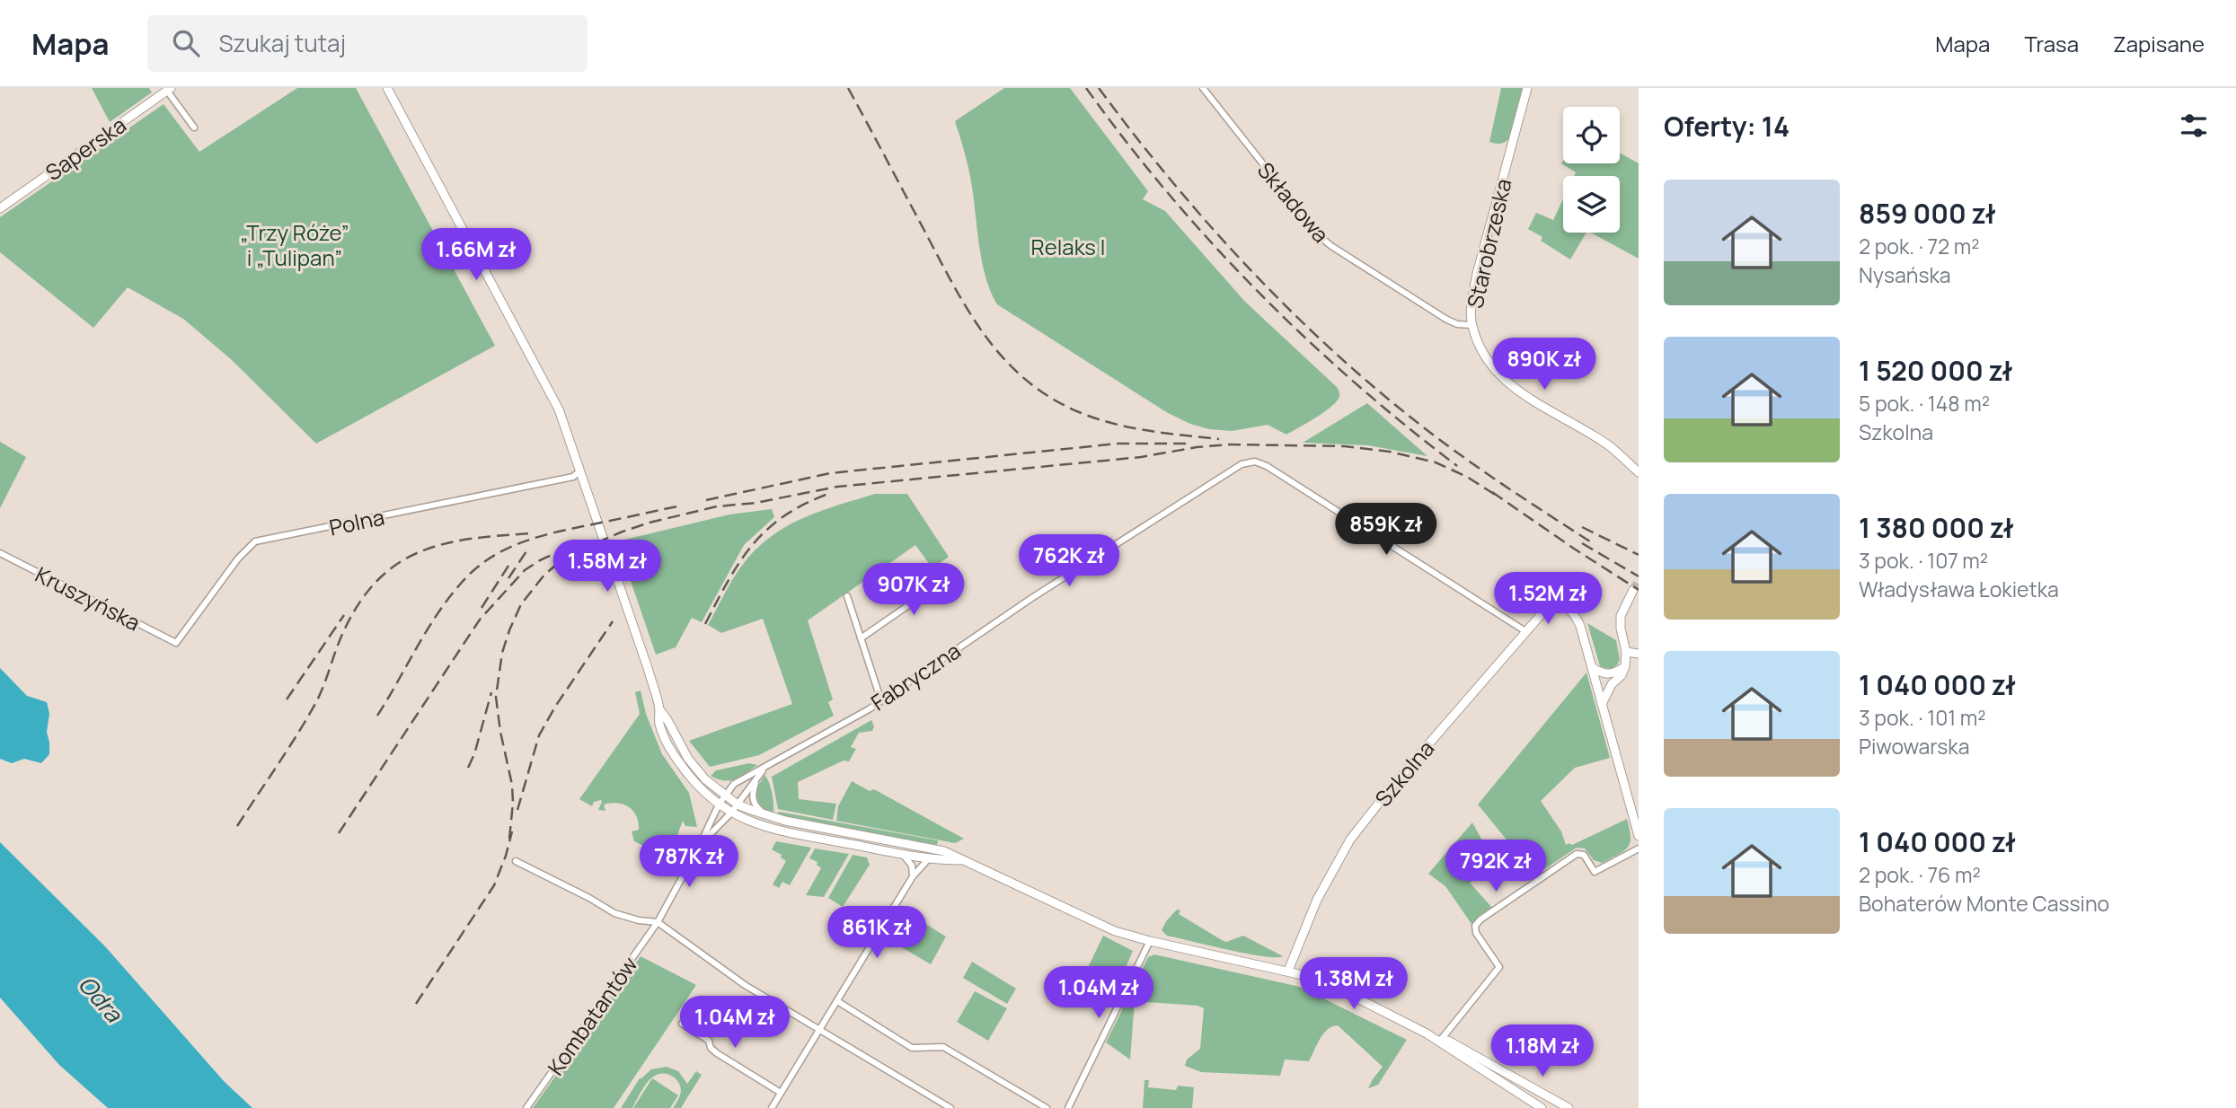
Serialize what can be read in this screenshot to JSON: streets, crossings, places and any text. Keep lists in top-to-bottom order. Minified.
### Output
{"streets":{"main road":["Saperska","Starobrzeska","Szkolna"],"street":["Składowa","Polna","Kruszyńska","Fabryczna","Kombatantów"]},"crossings":[["Składowa","Starobrzeska"],["Polna","Kruszyńska"],["Fabryczna","Szkolna"],["Fabryczna","Kombatantów"]],"water":["Odra"],"parks":["„Trzy Róże” i „Tulipan”","Relaks I"],"page":{"header":"Mapa","search":"Szukaj tutaj","nav":["Mapa","Trasa","Zapisane"],"heading":"Oferty: 14","list":[{"name":"859 000 zł","note":"2 pok. · 72 m² · Nysańska"},{"name":"1 520 000 zł","note":"5 pok. · 148 m² · Szkolna"},{"name":"1 380 000 zł","note":"3 pok. · 107 m² · Władysława Łokietka"},{"name":"1 040 000 zł","note":"3 pok. · 101 m² · Piwowarska"},{"name":"1 040 000 zł","note":"2 pok. · 76 m² · Bohaterów Monte Cassino"}],"price":["1.66M zł","890K zł","859K zł","762K zł","1.58M zł","907K zł","1.52M zł","787K zł","792K zł","861K zł","1.38M zł","1.04M zł","1.04M zł","1.18M zł"]}}
